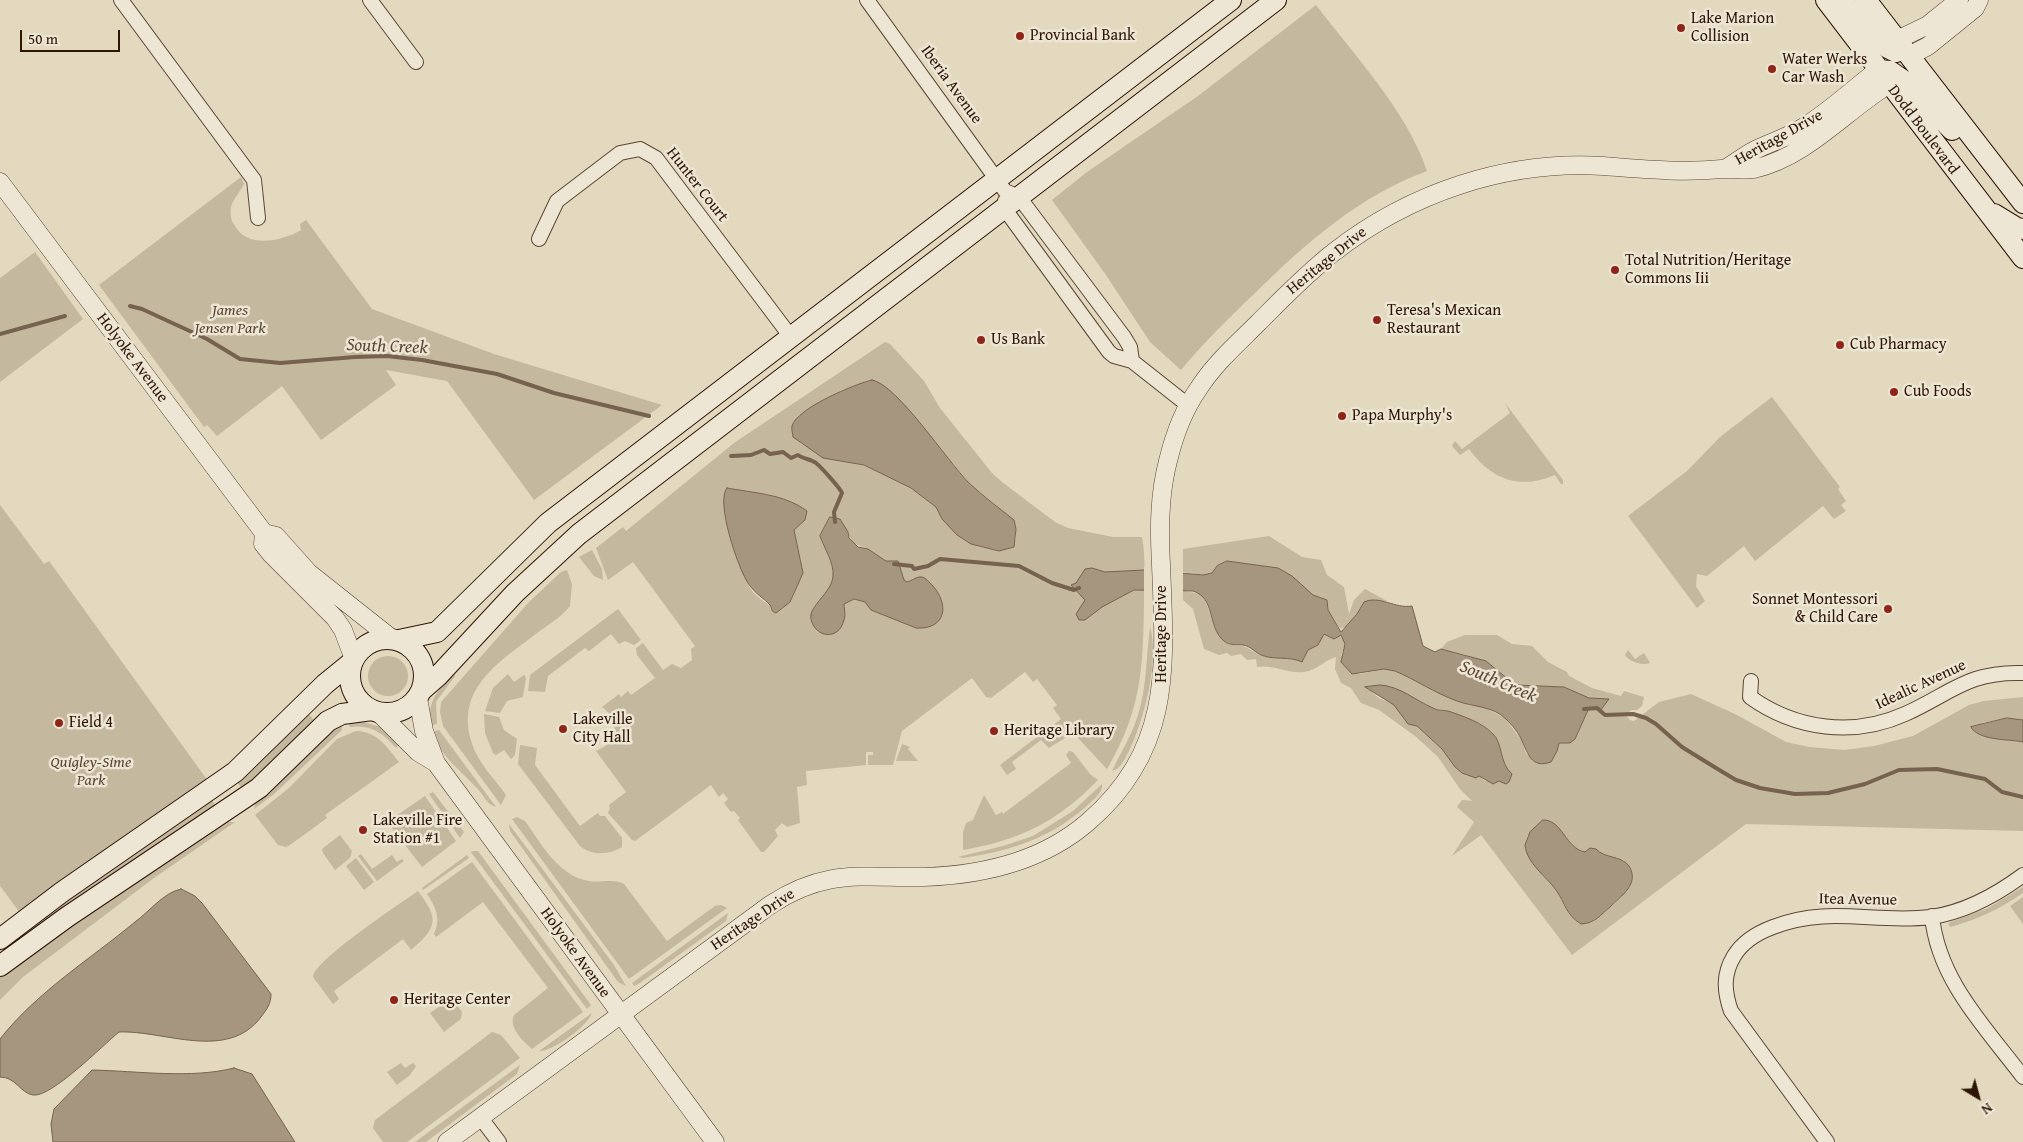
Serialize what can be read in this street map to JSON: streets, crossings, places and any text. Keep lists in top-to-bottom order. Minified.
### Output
{"streets":{"main road":["Dodd Boulevard"],"street":["Iberia Avenue","Heritage Drive","Hunter Court","Holyoke Avenue","Idealic Avenue","Itea Avenue"]},"crossings":[["Iberia Avenue","Heritage Drive"],["Dodd Boulevard","Heritage Drive"],["Heritage Drive","Holyoke Avenue"]],"water":["South Creek"],"parks":["James Jensen Park","Quigley-Sime Park"],"places":["Lake Marion Collision","Provincial Bank","Water Werks Car Wash","Total Nutrition/Heritage Commons Iii","Teresa's Mexican Restaurant","Us Bank","Cub Pharmacy","Cub Foods","Papa Murphy's","Sonnet Montessori & Child Care","Field 4","Lakeville City Hall","Heritage Library","Lakeville Fire Station #1","Heritage Center"],"scale_bar":"50 m","north":"bottom right"}
